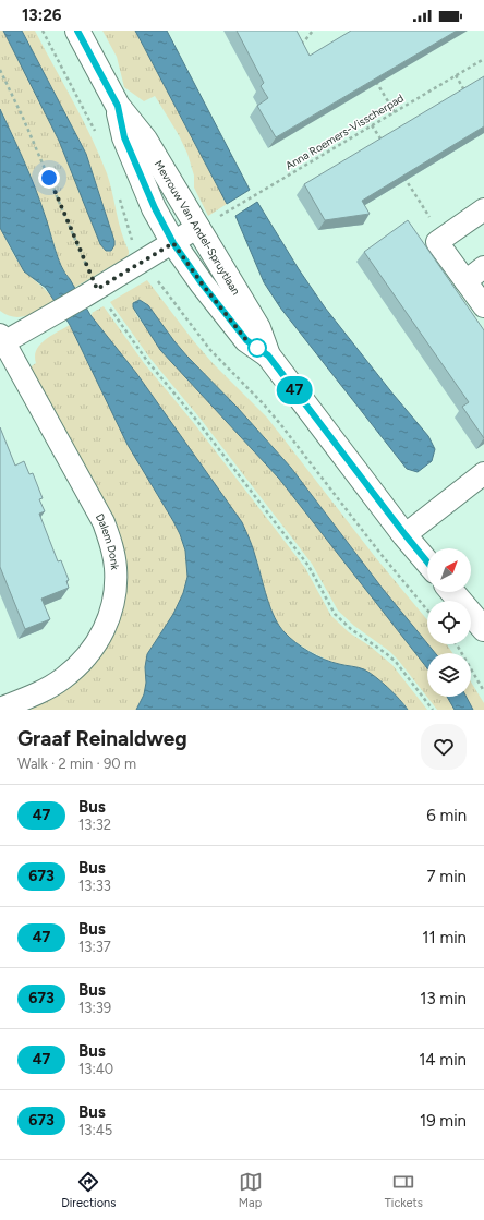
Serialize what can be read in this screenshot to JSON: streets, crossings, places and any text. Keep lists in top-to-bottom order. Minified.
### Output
{"streets":{"street":["Mevrouw Van Andel-Spruytlaan","Dalem Donk"],"path":["Anna Roemers-Visscherpad"]},"crossings":[["Anna Roemers-Visscherpad","Mevrouw Van Andel-Spruytlaan"],["Anna Roemers-Visscherpad","Dalem Donk"],["Mevrouw Van Andel-Spruytlaan","Dalem Donk"]],"lines":["bus line 47"],"north":"top right","page":{"status":"13:26","on_map":"47","heading":["Graaf Reinaldweg","Walk · 2 min · 90 m"],"list":[{"mark":"47","name":"Bus","note":"13:32","value":"6 min"},{"mark":"673","name":"Bus","note":"13:33","value":"7 min"},{"mark":"47","name":"Bus","note":"13:37","value":"11 min"},{"mark":"673","name":"Bus","note":"13:39","value":"13 min"},{"mark":"47","name":"Bus","note":"13:40","value":"14 min"},{"mark":"673","name":"Bus","note":"13:45","value":"19 min"}],"tabs":["Directions","Map","Tickets"]}}
